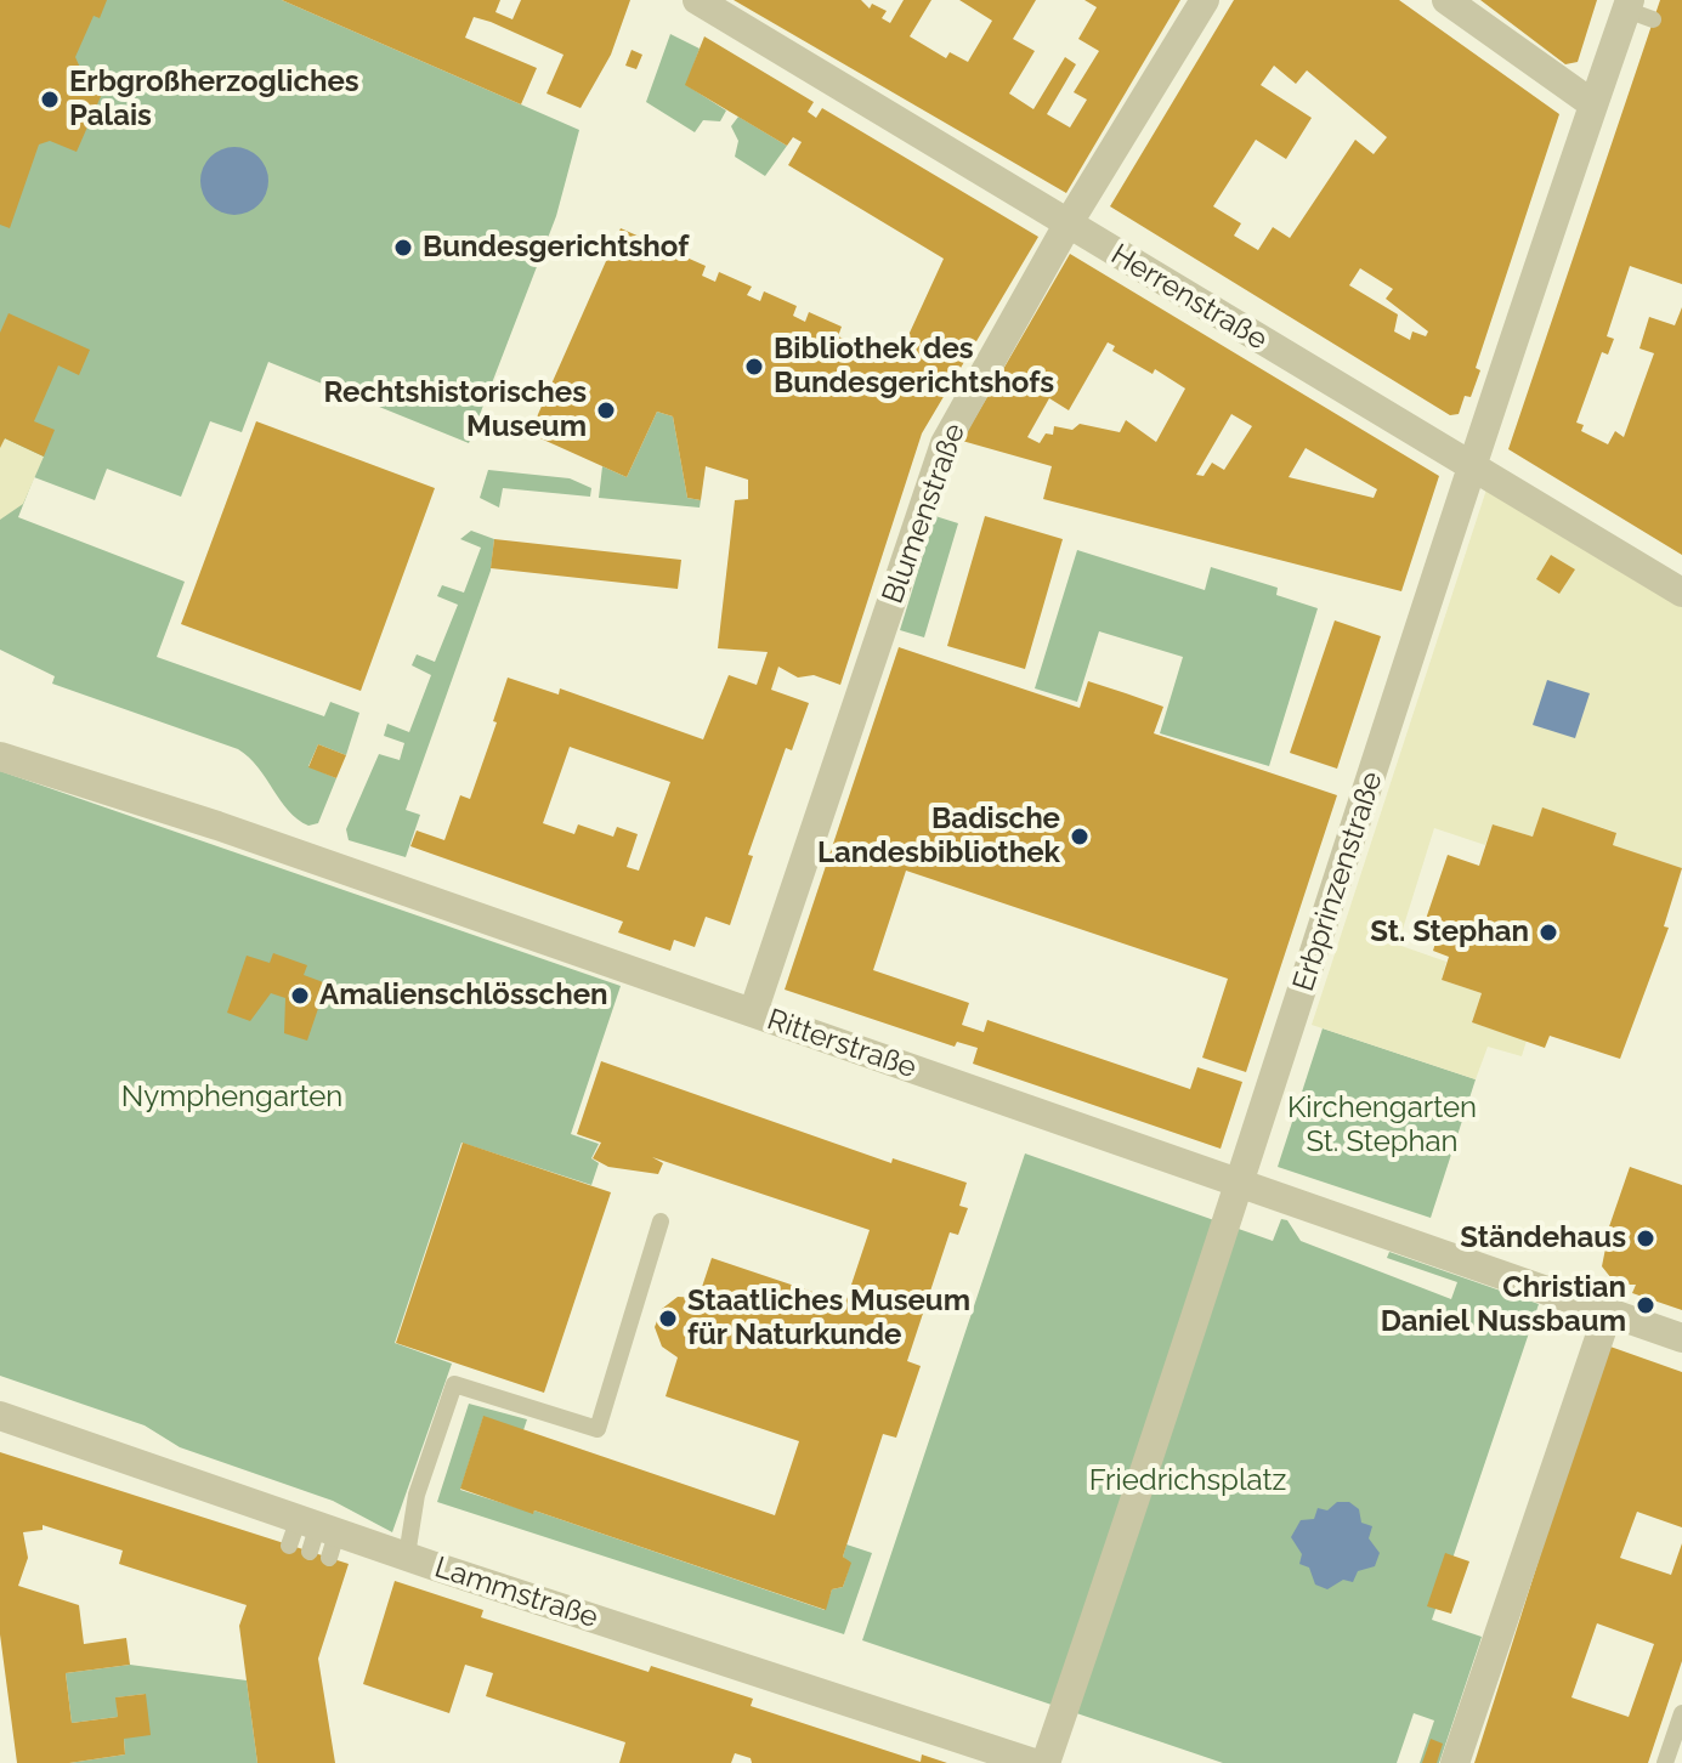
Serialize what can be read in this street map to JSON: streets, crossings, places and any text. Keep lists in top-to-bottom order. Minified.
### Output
{"streets":{"street":["Herrenstraße","Blumenstraße","Erbprinzenstraße","Ritterstraße","Lammstraße"]},"crossings":[["Herrenstraße","Blumenstraße"],["Herrenstraße","Erbprinzenstraße"],["Blumenstraße","Ritterstraße"],["Erbprinzenstraße","Ritterstraße"]],"parks":["Nymphengarten","Kirchengarten St. Stephan","Friedrichsplatz"],"places":["Erbgroßherzogliches Palais","Bundesgerichtshof","Bibliothek des Bundesgerichtshofs","Rechtshistorisches Museum","Badische Landesbibliothek","St. Stephan","Amalienschlösschen","Ständehaus","Christian Daniel Nussbaum","Staatliches Museum für Naturkunde"]}
